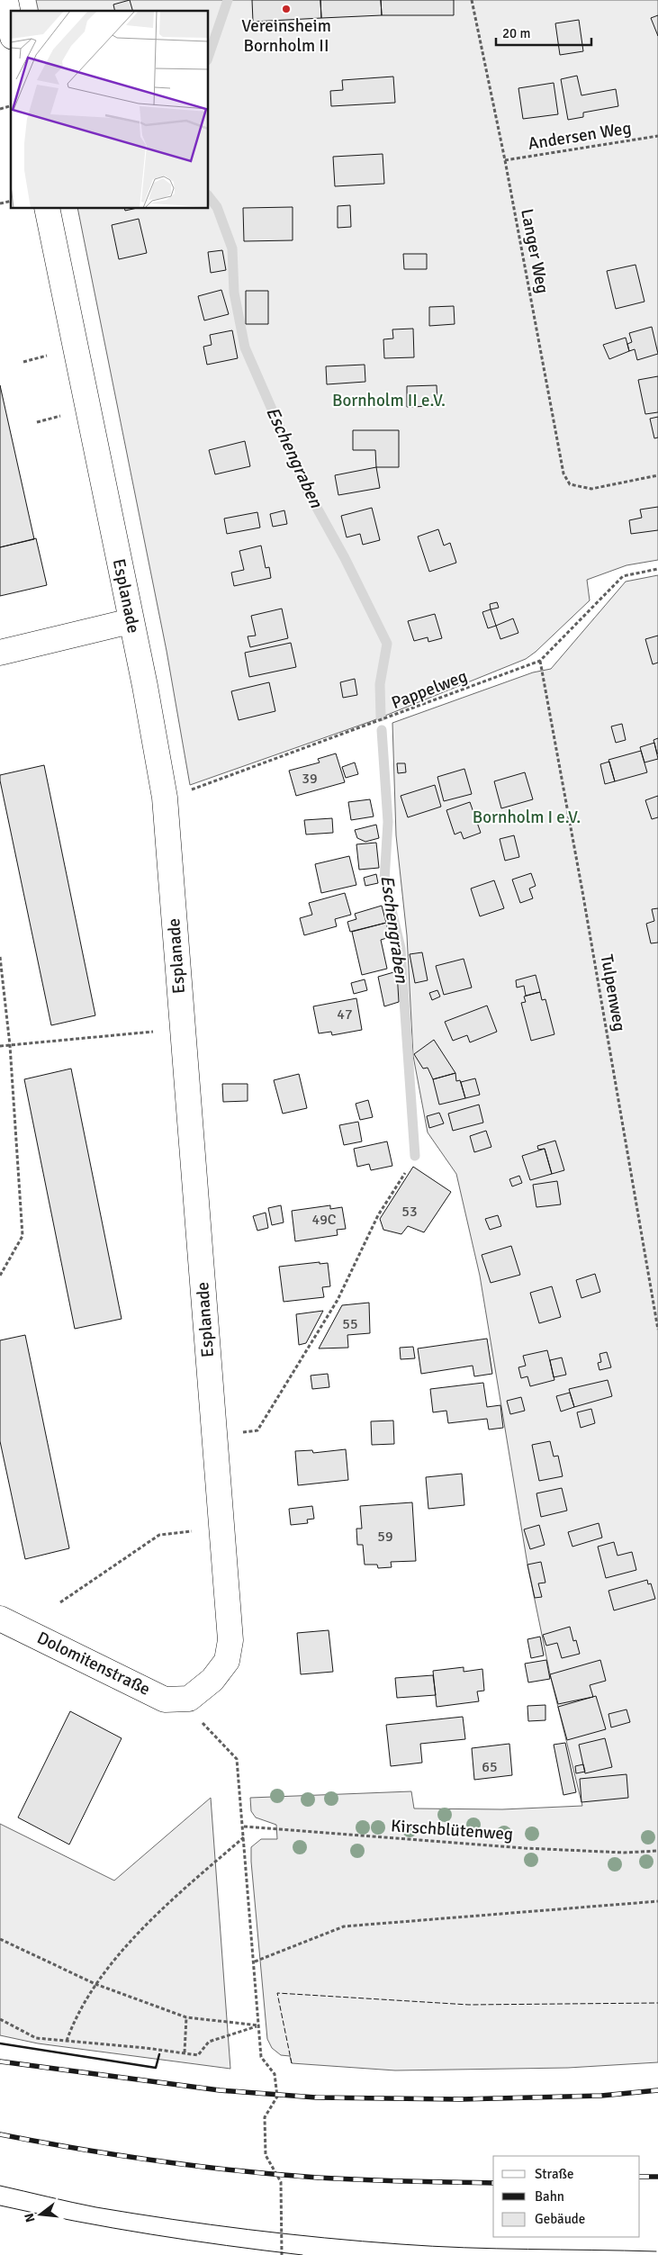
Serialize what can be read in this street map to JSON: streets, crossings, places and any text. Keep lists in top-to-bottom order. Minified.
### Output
{"streets":{"street":["Esplanade","Dolomitenstraße"],"path":["Andersen Weg","Langer Weg","Pappelweg","Tulpenweg","Kirschblütenweg"]},"crossings":[["Andersen Weg","Langer Weg"],["Esplanade","Dolomitenstraße"],["Pappelweg","Tulpenweg"]],"water":["Eschengraben"],"parks":["Bornholm II e.V.","Bornholm I e.V."],"places":["Vereinsheim Bornholm II"],"house_numbers":["39","47","53","49C","55","59","65"],"legend":["Straße","Bahn","Gebäude"],"scale_bar":"20 m","north":"left"}
